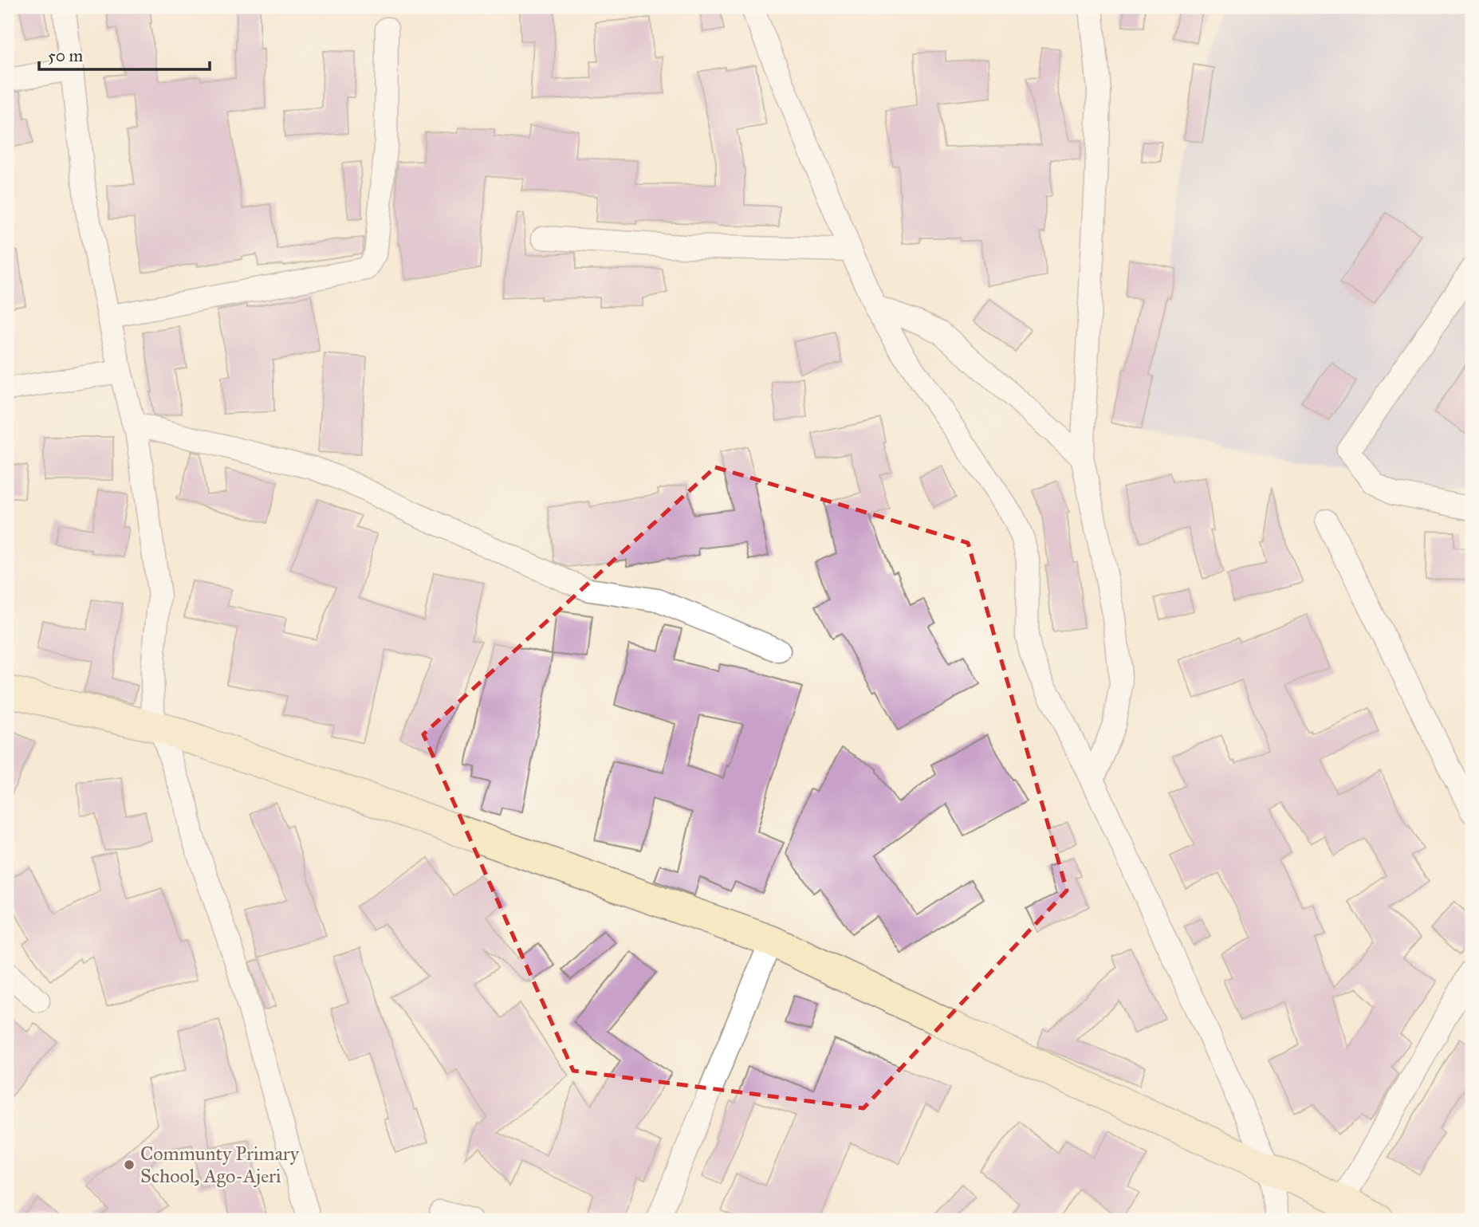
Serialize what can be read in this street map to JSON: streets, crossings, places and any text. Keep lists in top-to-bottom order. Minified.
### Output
{"places":["Communty Primary School, Ago-Ajeri"],"scale_bar":"50 m"}
